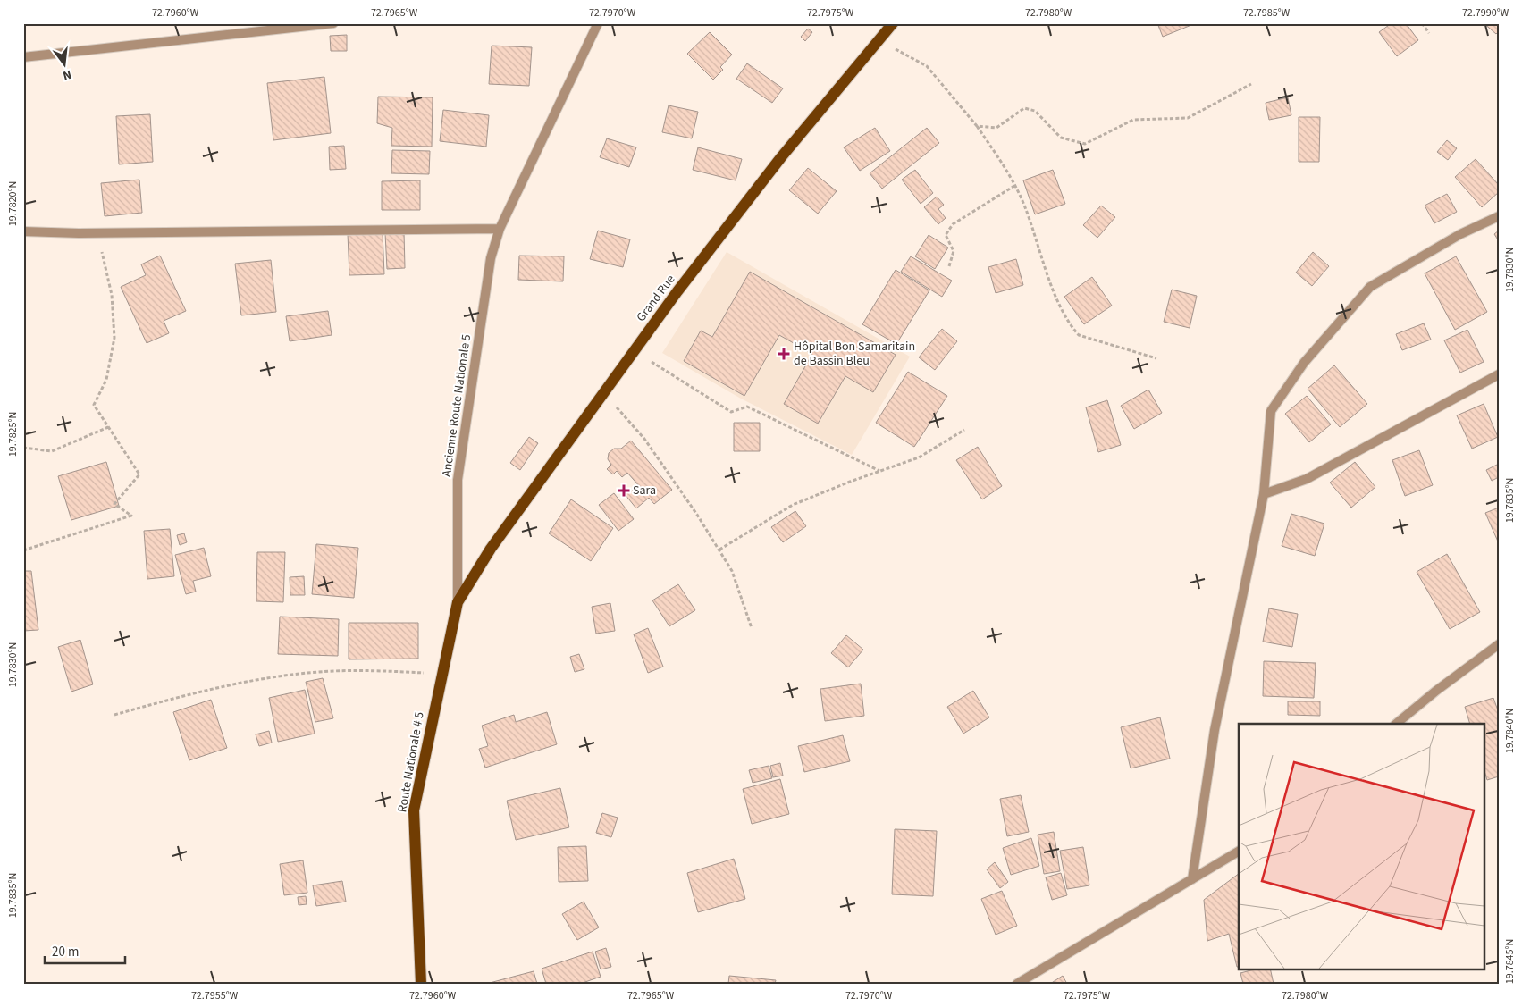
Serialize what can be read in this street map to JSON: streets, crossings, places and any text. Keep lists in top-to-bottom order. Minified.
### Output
{"streets":{"main road":["Grand Rue","Route Nationale # 5"],"street":["Ancienne Route Nationale 5"]},"crossings":[["Grand Rue","Ancienne Route Nationale 5"],["Grand Rue","Route Nationale # 5"],["Ancienne Route Nationale 5","Route Nationale # 5"]],"places":{"health":["Hôpital Bon Samaritain de Bassin Bleu","Sara"]},"scale_bar":"20 m","north":"bottom","coordinates":["72.7960°W","72.7965°W","72.7970°W","72.7975°W","72.7980°W","72.7985°W","72.7990°W","19.7820°N","19.7830°N","19.7825°N","19.7835°N","19.7840°N","19.7845°N","72.7955°W"]}
